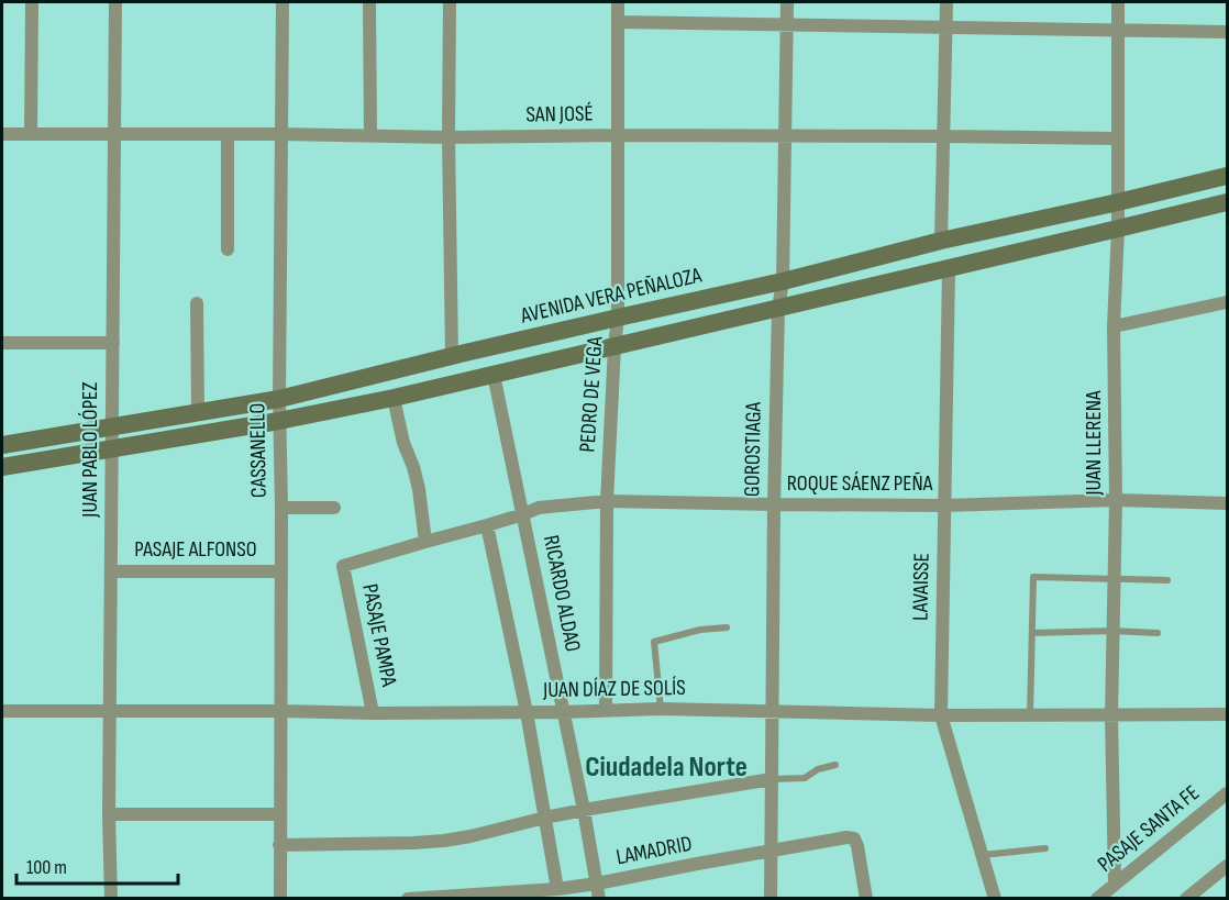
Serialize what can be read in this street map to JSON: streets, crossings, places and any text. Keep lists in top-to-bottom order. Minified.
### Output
{"streets":{"main road":["AVENIDA VERA PEÑALOZA"],"street":["SAN JOSÉ","PEDRO DE VEGA","JUAN LLERENA","JUAN PABLO LÓPEZ","GOROSTIAGA","CASSANELLO","ROQUE SÁENZ PEÑA","PASAJE ALFONSO","LAVAISSE","RICARDO ALDAO","PASAJE PAMPA","JUAN DÍAZ DE SOLÍS","PASAJE SANTA FE","LAMADRID"]},"crossings":[["SAN JOSÉ","PEDRO DE VEGA"],["SAN JOSÉ","JUAN LLERENA"],["SAN JOSÉ","JUAN PABLO LÓPEZ"],["SAN JOSÉ","GOROSTIAGA"],["SAN JOSÉ","CASSANELLO"],["AVENIDA VERA PEÑALOZA","PEDRO DE VEGA"],["AVENIDA VERA PEÑALOZA","JUAN LLERENA"],["AVENIDA VERA PEÑALOZA","JUAN PABLO LÓPEZ"],["AVENIDA VERA PEÑALOZA","GOROSTIAGA"],["AVENIDA VERA PEÑALOZA","CASSANELLO"],["PEDRO DE VEGA","ROQUE SÁENZ PEÑA"],["PEDRO DE VEGA","JUAN DÍAZ DE SOLÍS"],["JUAN LLERENA","ROQUE SÁENZ PEÑA"],["JUAN LLERENA","JUAN DÍAZ DE SOLÍS"],["JUAN LLERENA","PASAJE SANTA FE"],["JUAN PABLO LÓPEZ","PASAJE ALFONSO"],["JUAN PABLO LÓPEZ","JUAN DÍAZ DE SOLÍS"],["GOROSTIAGA","ROQUE SÁENZ PEÑA"],["GOROSTIAGA","JUAN DÍAZ DE SOLÍS"],["GOROSTIAGA","LAMADRID"],["CASSANELLO","PASAJE ALFONSO"],["CASSANELLO","JUAN DÍAZ DE SOLÍS"],["ROQUE SÁENZ PEÑA","LAVAISSE"],["ROQUE SÁENZ PEÑA","RICARDO ALDAO"],["ROQUE SÁENZ PEÑA","PASAJE PAMPA"],["LAVAISSE","JUAN DÍAZ DE SOLÍS"],["RICARDO ALDAO","JUAN DÍAZ DE SOLÍS"],["RICARDO ALDAO","LAMADRID"],["PASAJE PAMPA","JUAN DÍAZ DE SOLÍS"]],"districts":["Ciudadela Norte"],"scale_bar":"100 m"}
